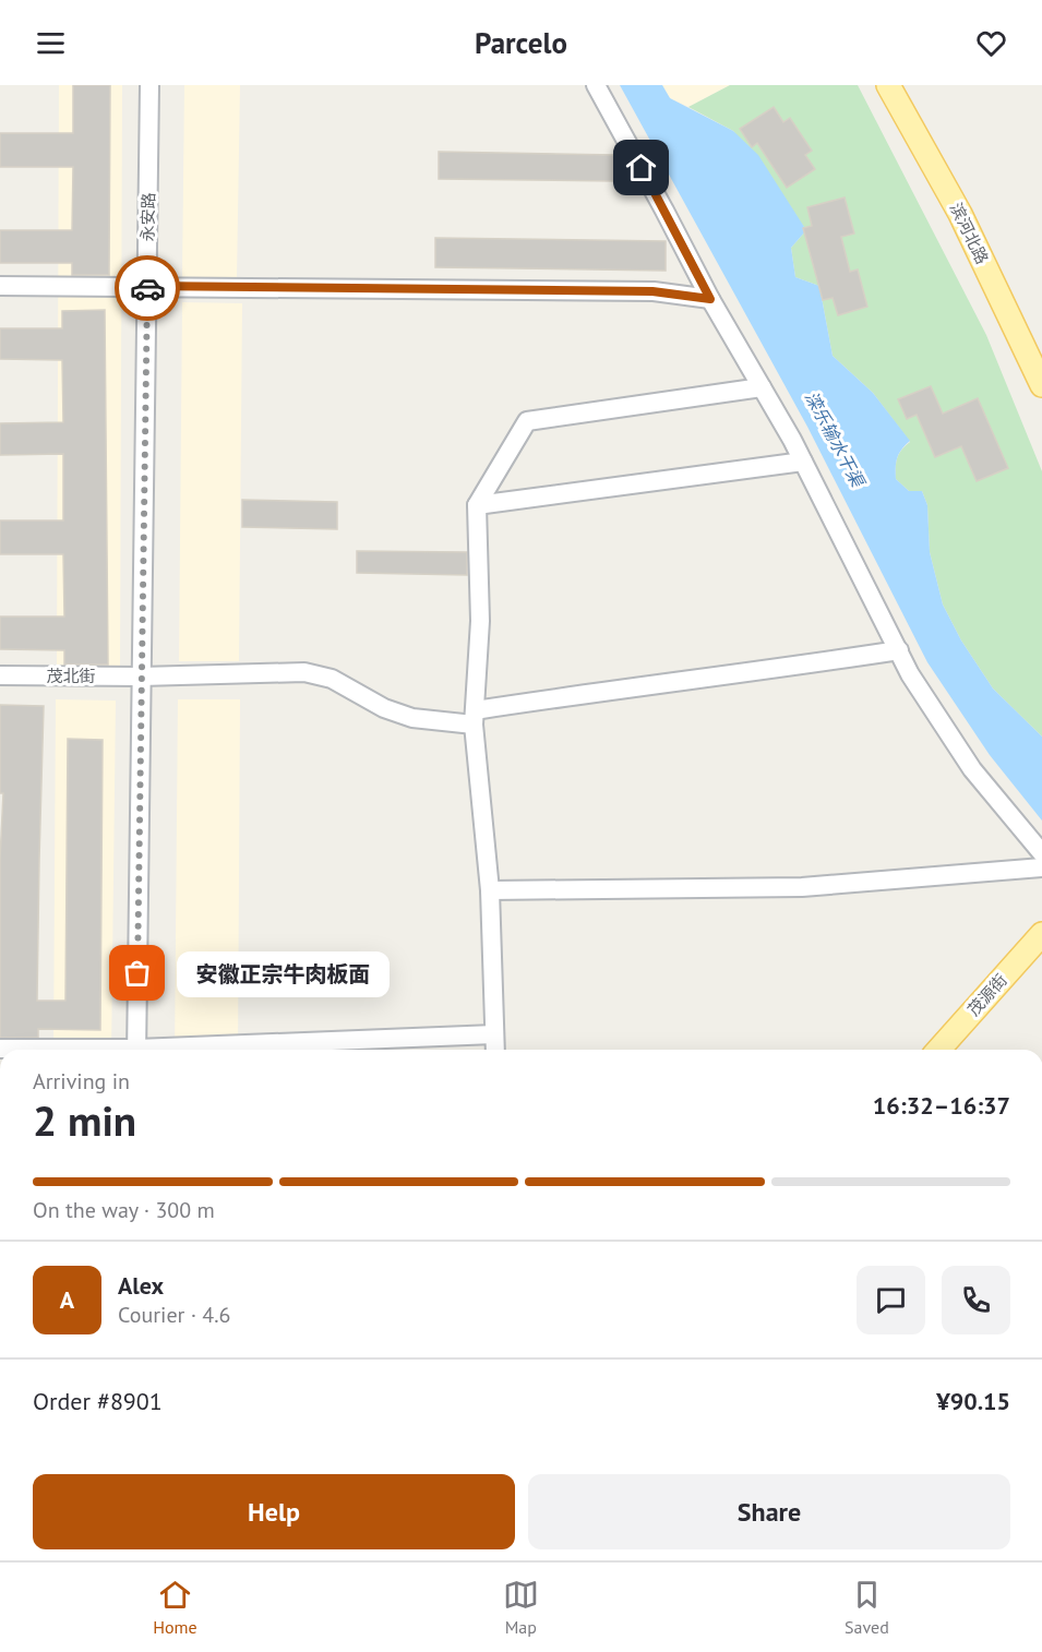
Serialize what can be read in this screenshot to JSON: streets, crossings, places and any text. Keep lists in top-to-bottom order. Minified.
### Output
{"streets":{"main road":["滨河北路","茂源街"],"street":["永安路","茂北街"]},"crossings":[["永安路","茂北街"]],"water":["滦乐输水干渠"],"places":["安徽正宗牛肉板面"],"page":{"header":"Parcelo","bubble":"安徽正宗牛肉板面","heading":["2 min","Arriving in","16:32–16:37"],"panel":["Alex","Courier · 4.6","Order #8901","¥90.15"],"bar":"On the way · 300 m","round":"A","buttons":["Help","Share"],"tabs":["Home","Map","Saved"]}}
